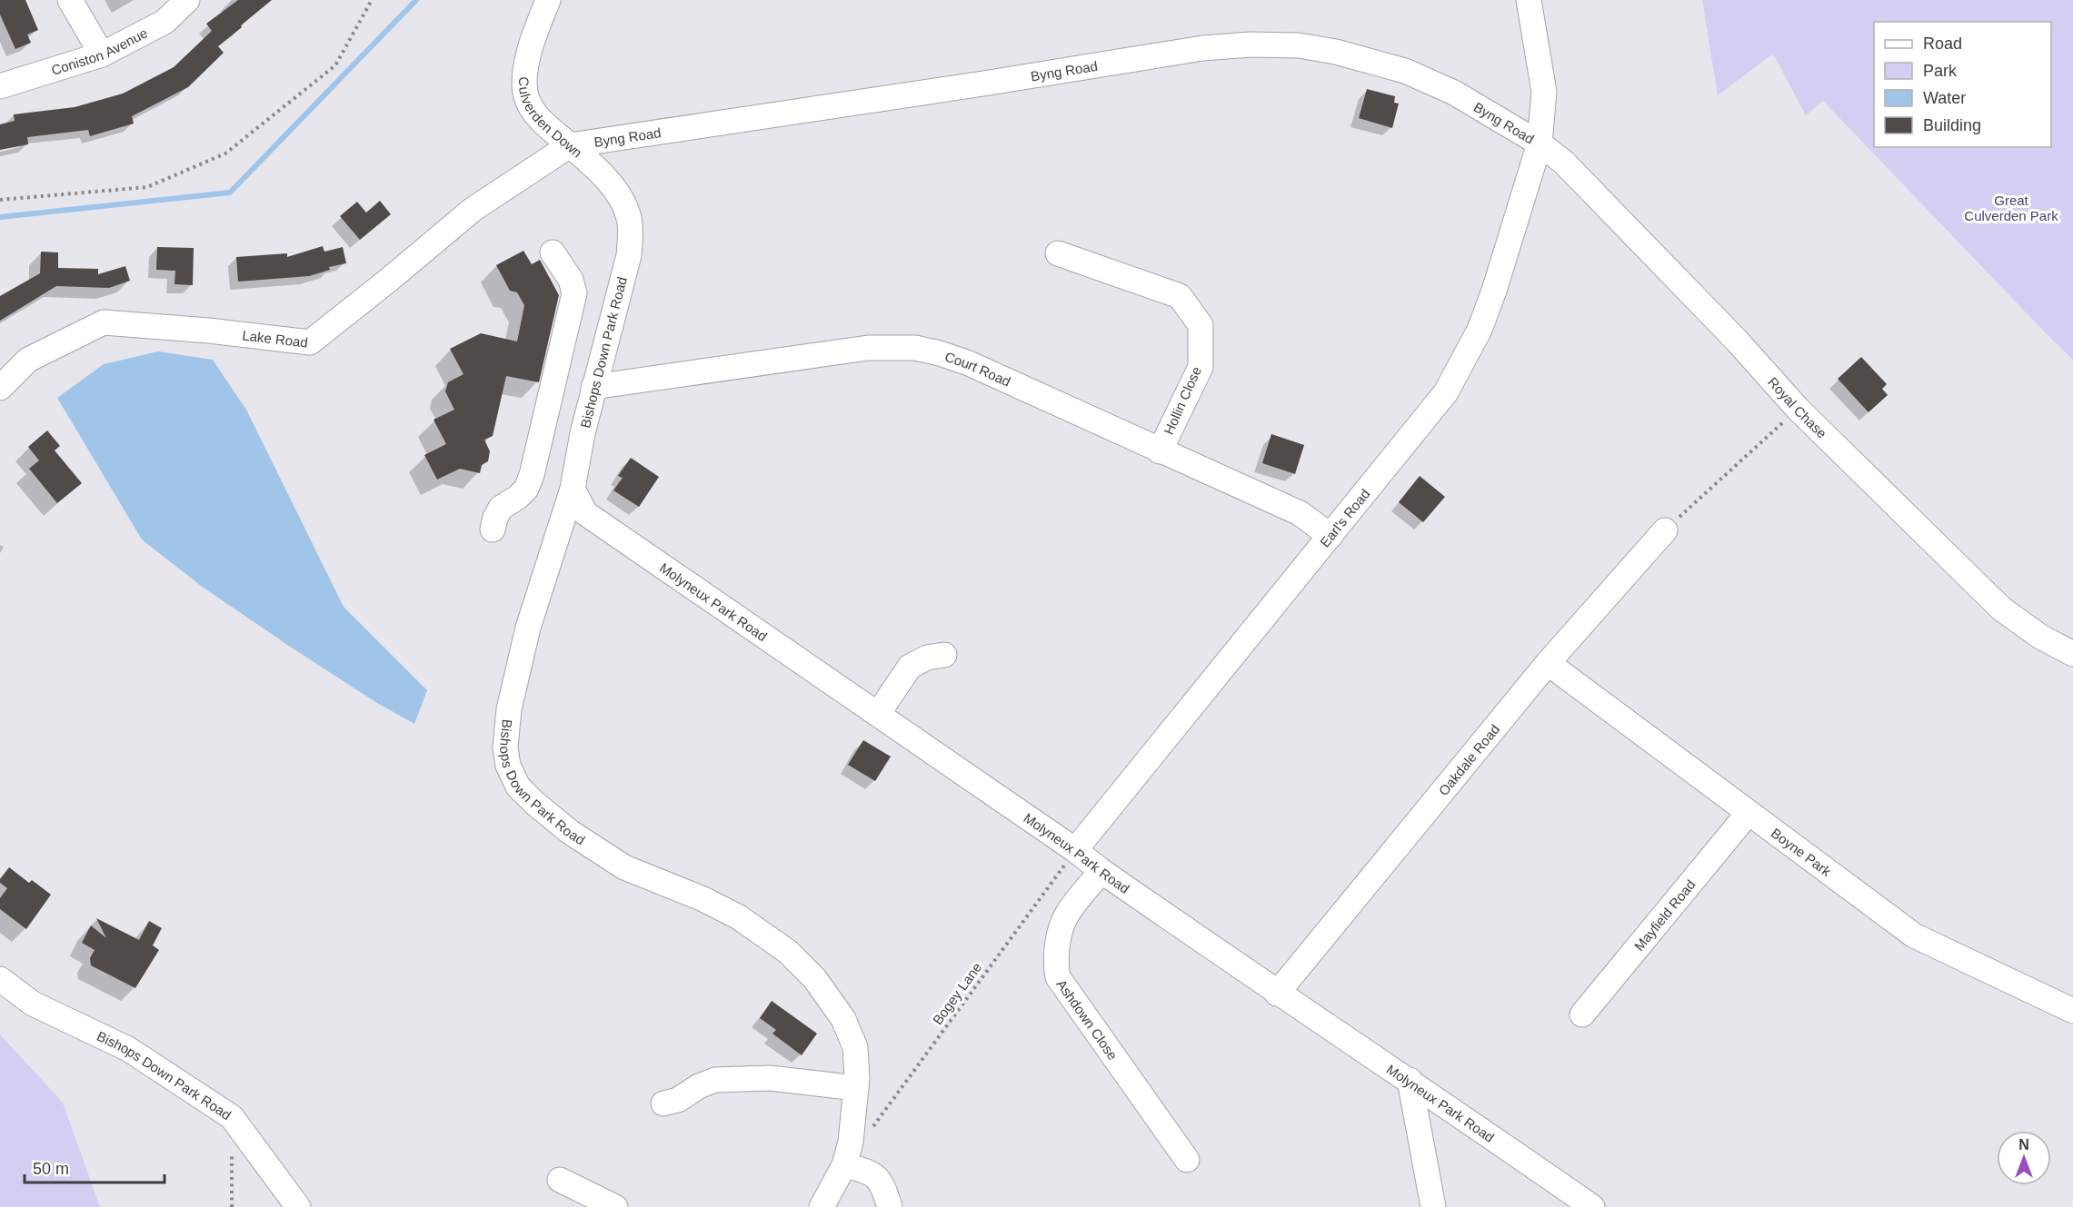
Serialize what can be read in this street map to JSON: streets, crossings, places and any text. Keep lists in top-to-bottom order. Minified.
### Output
{"streets":{"street":["Coniston Avenue","Byng Road","Culverden Down","Lake Road","Bishops Down Park Road","Court Road","Hollin Close","Royal Chase","Earl's Road","Molyneux Park Road","Oakdale Road","Boyne Park","Mayfield Road","Ashdown Close"],"path":["Bogey Lane"]},"crossings":[["Byng Road","Culverden Down"],["Byng Road","Lake Road"],["Byng Road","Royal Chase"],["Byng Road","Earl's Road"],["Culverden Down","Lake Road"],["Culverden Down","Bishops Down Park Road"],["Bishops Down Park Road","Court Road"],["Bishops Down Park Road","Molyneux Park Road"],["Bishops Down Park Road","Bogey Lane"],["Court Road","Hollin Close"],["Court Road","Earl's Road"],["Royal Chase","Earl's Road"],["Earl's Road","Molyneux Park Road"],["Earl's Road","Bogey Lane"],["Molyneux Park Road","Oakdale Road"],["Molyneux Park Road","Bogey Lane"],["Molyneux Park Road","Ashdown Close"],["Oakdale Road","Boyne Park"],["Boyne Park","Mayfield Road"]],"parks":["Great Culverden Park"],"legend":["Road","Park","Water","Building"],"scale_bar":"50 m","north":"top"}
